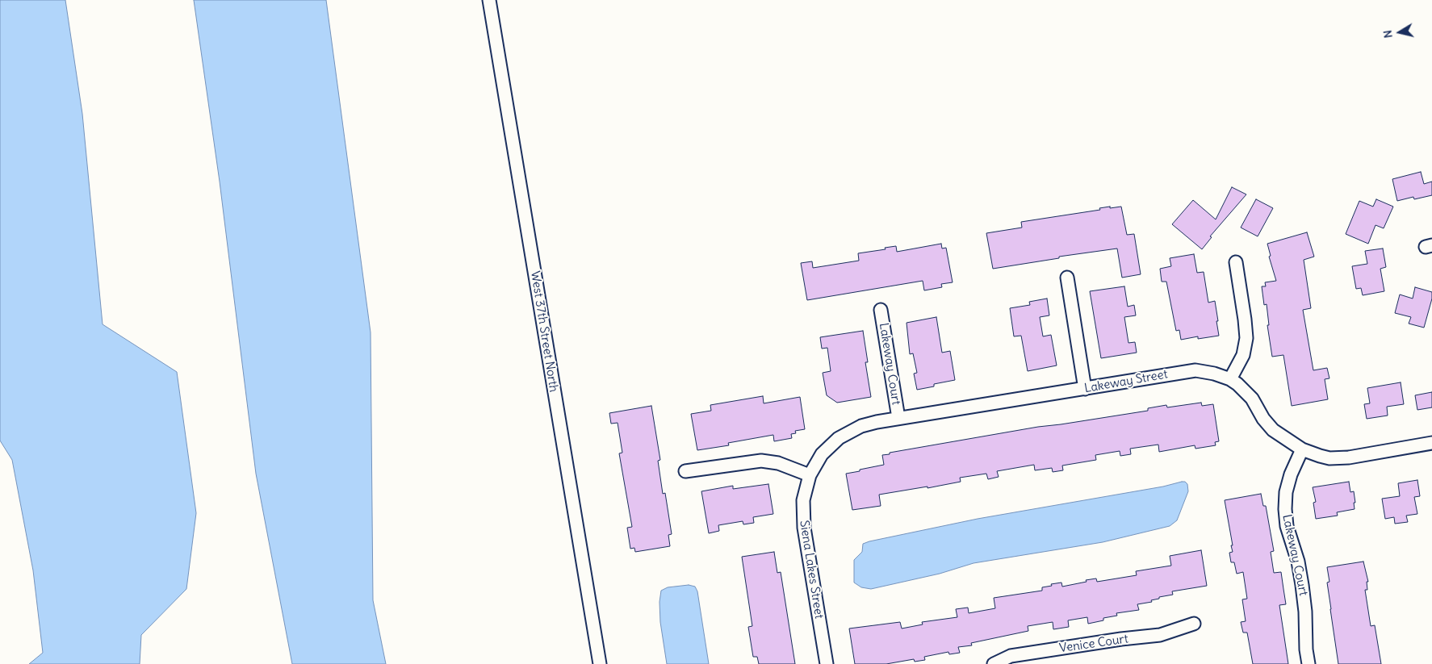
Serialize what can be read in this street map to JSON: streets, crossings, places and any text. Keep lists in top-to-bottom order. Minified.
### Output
{"streets":{"street":["West 37th Street North","Lakeway Court","Lakeway Street","Siena Lakes Street","Venice Court"]},"crossings":[["Lakeway Court","Lakeway Street"],["Lakeway Street","Siena Lakes Street"]],"north":"left"}
